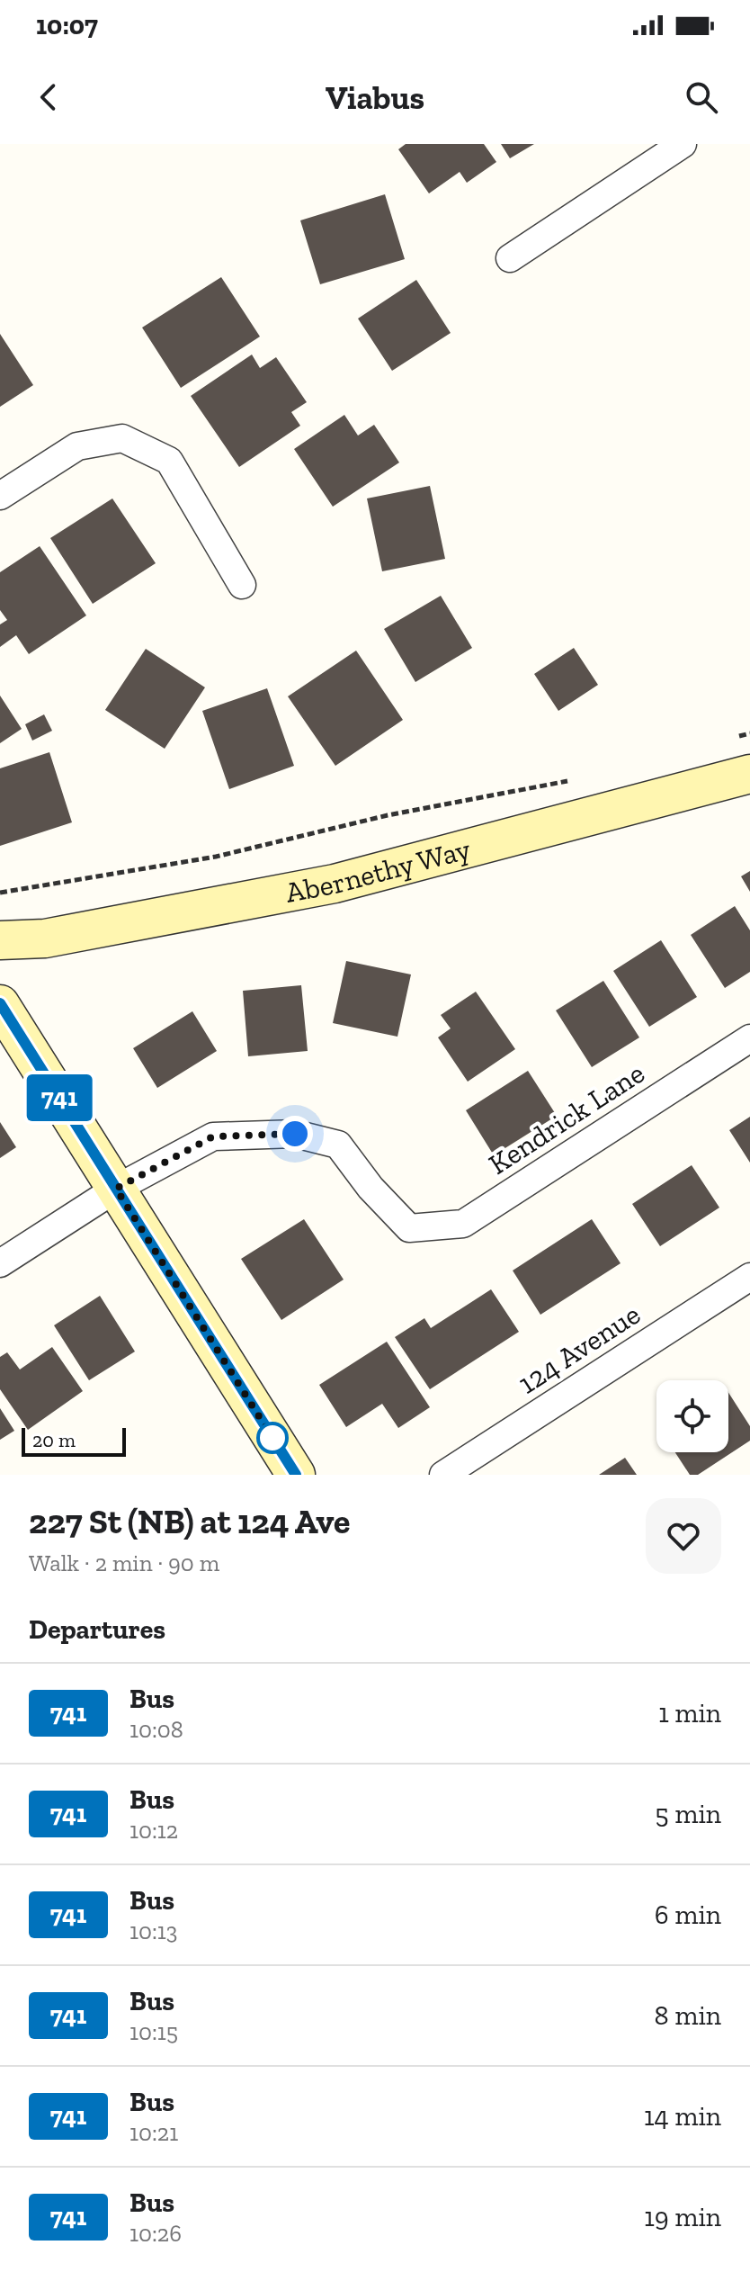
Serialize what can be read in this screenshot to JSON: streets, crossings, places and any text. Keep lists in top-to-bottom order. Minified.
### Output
{"streets":{"main road":["Abernethy Way"],"street":["Kendrick Lane","124 Avenue"]},"lines":["bus line 741"],"scale_bar":"20 m","page":{"status":"10:07","header":"Viabus","on_map":"741","scale":"20 m","heading":[["227 St (NB) at 124 Ave","Walk · 2 min · 90 m"],"Departures"],"list":[{"mark":"741","name":"Bus","note":"10:08","value":"1 min"},{"mark":"741","name":"Bus","note":"10:12","value":"5 min"},{"mark":"741","name":"Bus","note":"10:13","value":"6 min"},{"mark":"741","name":"Bus","note":"10:15","value":"8 min"},{"mark":"741","name":"Bus","note":"10:21","value":"14 min"},{"mark":"741","name":"Bus","note":"10:26","value":"19 min"}]}}
